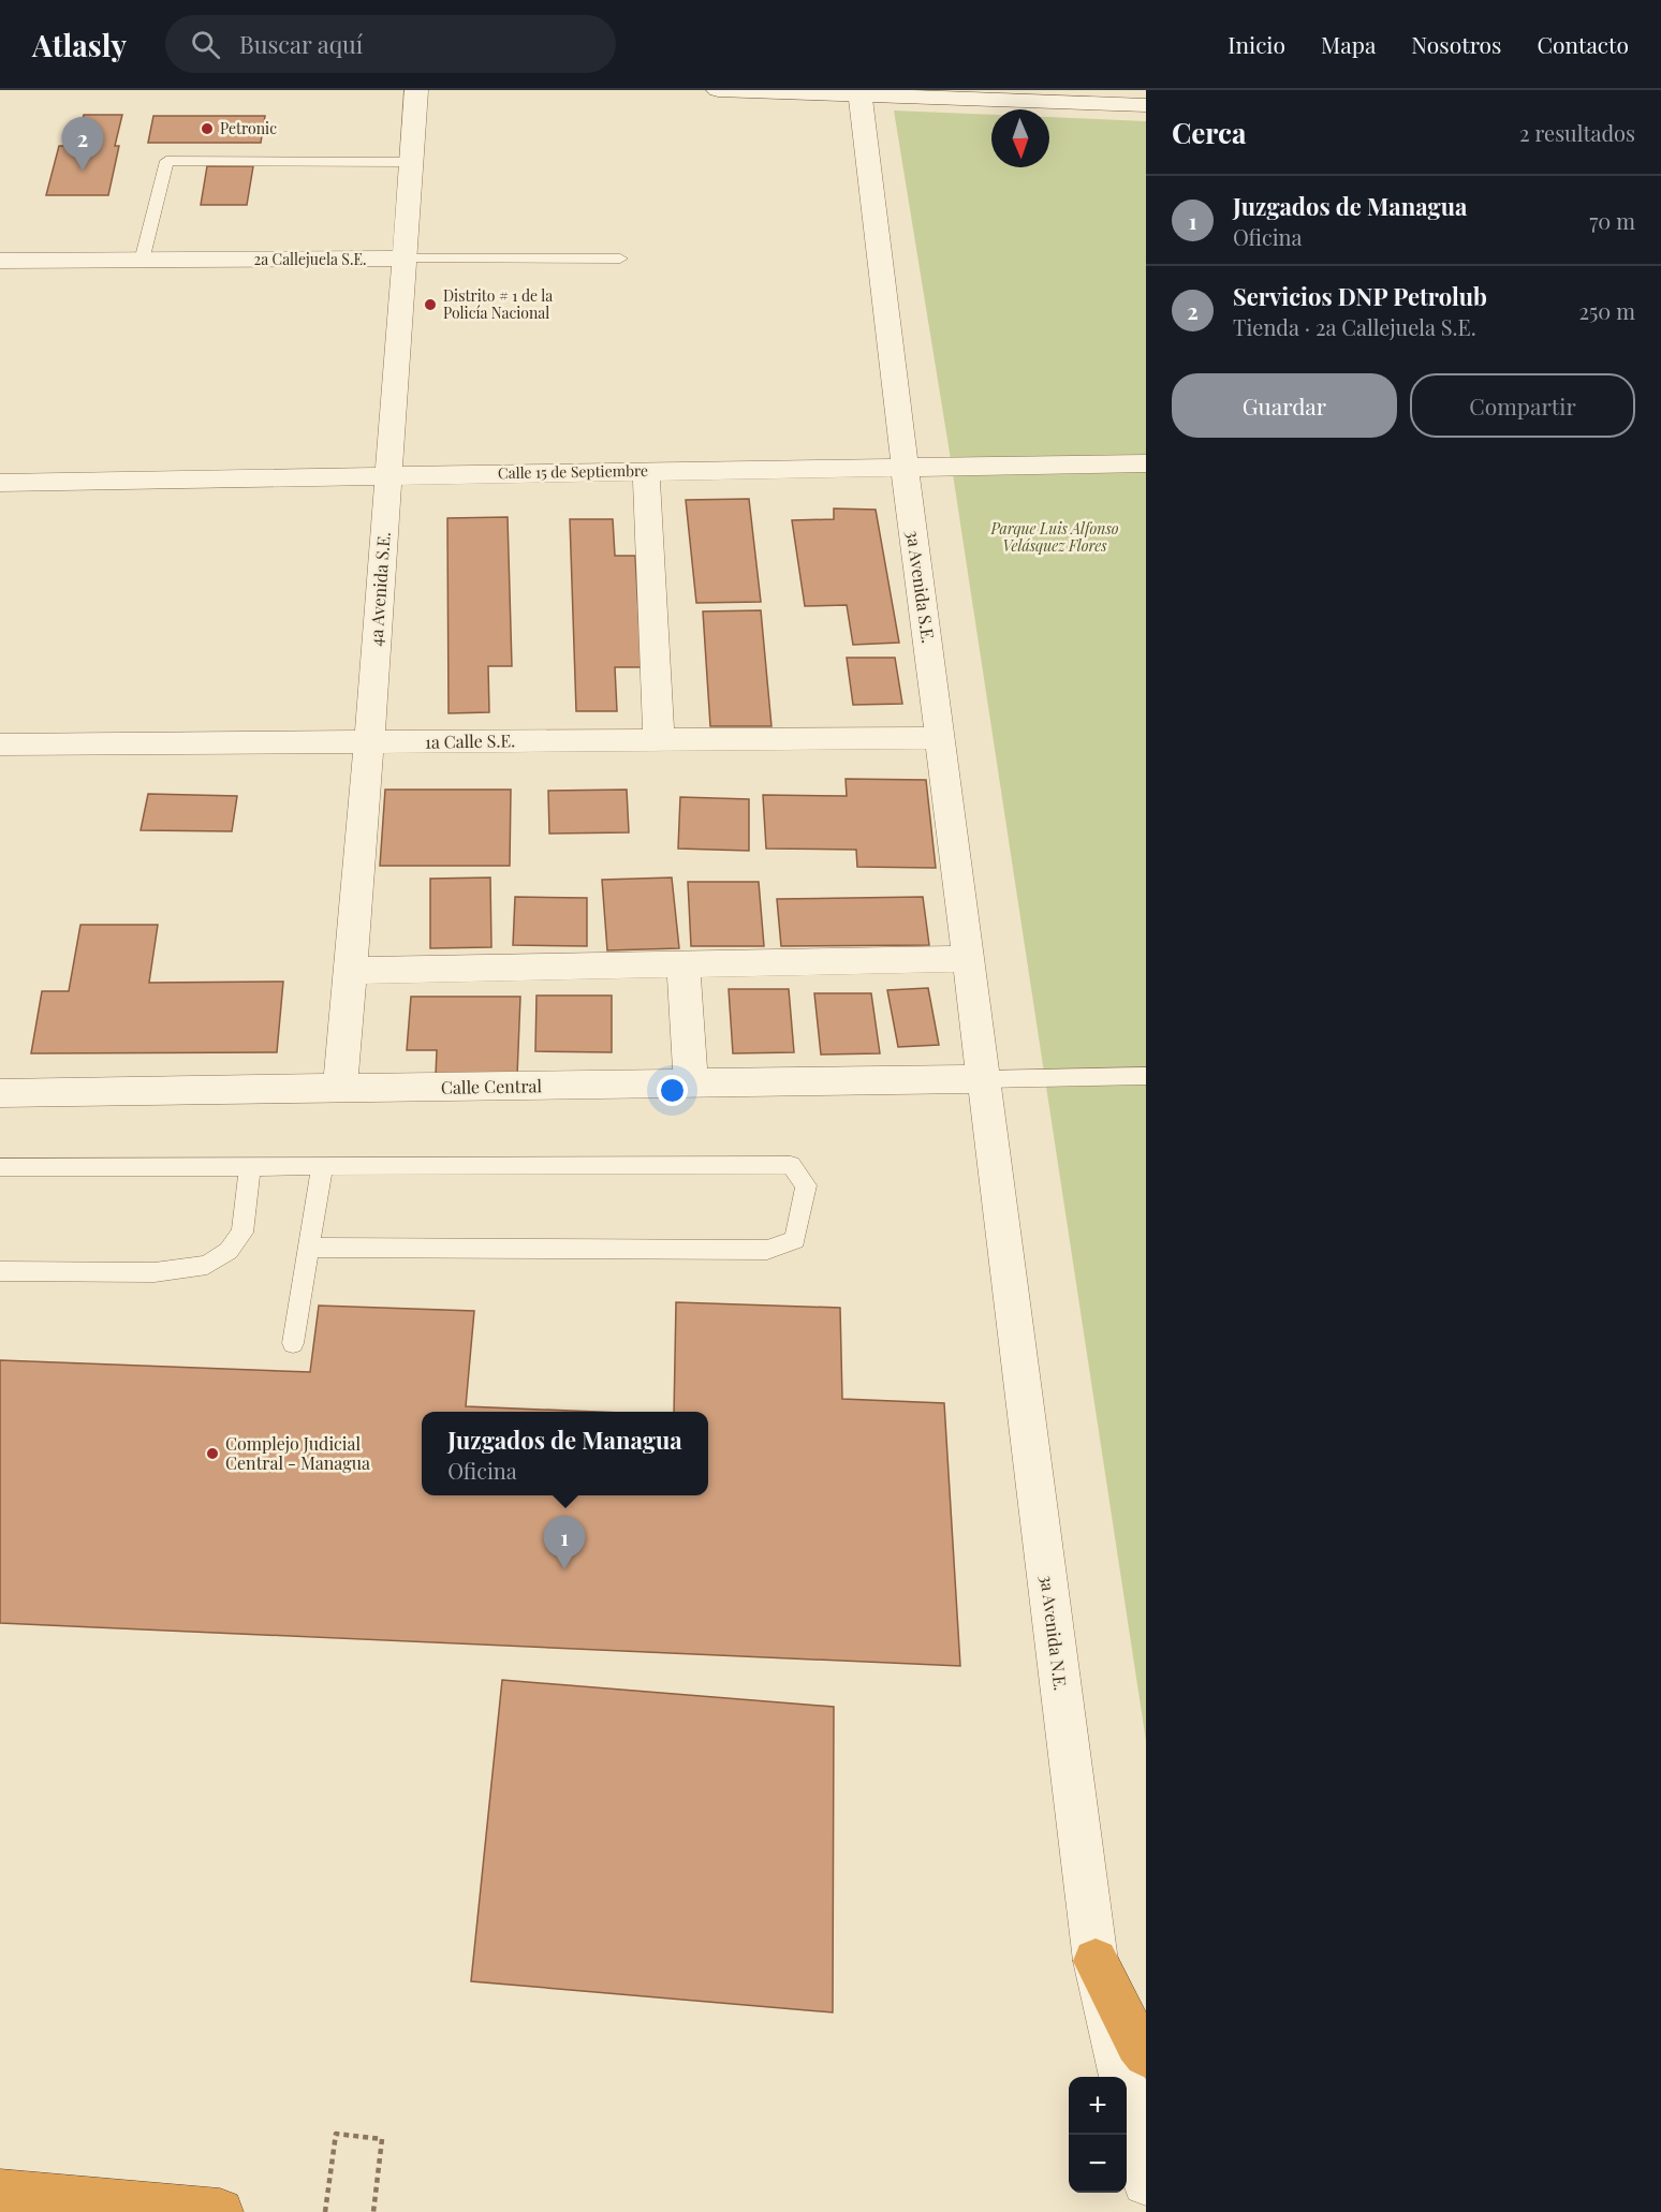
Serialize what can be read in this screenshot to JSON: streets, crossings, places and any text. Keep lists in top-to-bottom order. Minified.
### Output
{"streets":{"street":["2a Callejuela S.E.","Calle 15 de Septiembre","3a Avenida S.E.","4a Avenida S.E.","1a Calle S.E.","Calle Central","3a Avenida N.E."]},"crossings":[["2a Callejuela S.E.","4a Avenida S.E."],["Calle 15 de Septiembre","3a Avenida S.E."],["Calle 15 de Septiembre","4a Avenida S.E."],["3a Avenida S.E.","1a Calle S.E."],["3a Avenida S.E.","Calle Central"],["3a Avenida S.E.","3a Avenida N.E."],["4a Avenida S.E.","1a Calle S.E."],["4a Avenida S.E.","Calle Central"],["Calle Central","3a Avenida N.E."]],"parks":["Parque Luis Alfonso Velásquez Flores"],"places":["Petronic","Distrito # 1 de la Policía Nacional","Complejo Judicial Central - Managua"],"north":"bottom","page":{"header":"Atlasly","search":"Buscar aquí","nav":["Inicio","Mapa","Nosotros","Contacto"],"heading":["Cerca","2 resultados"],"pins":["2","1"],"list":[{"mark":"1","name":"Juzgados de Managua","note":"Oficina","value":"70 m"},{"mark":"2","name":"Servicios DNP Petrolub","note":"Tienda · 2a Callejuela S.E.","value":"250 m"}],"buttons":["Guardar","Compartir"],"popup":["Juzgados de Managua","Oficina"],"map_buttons":["+","−"]}}
